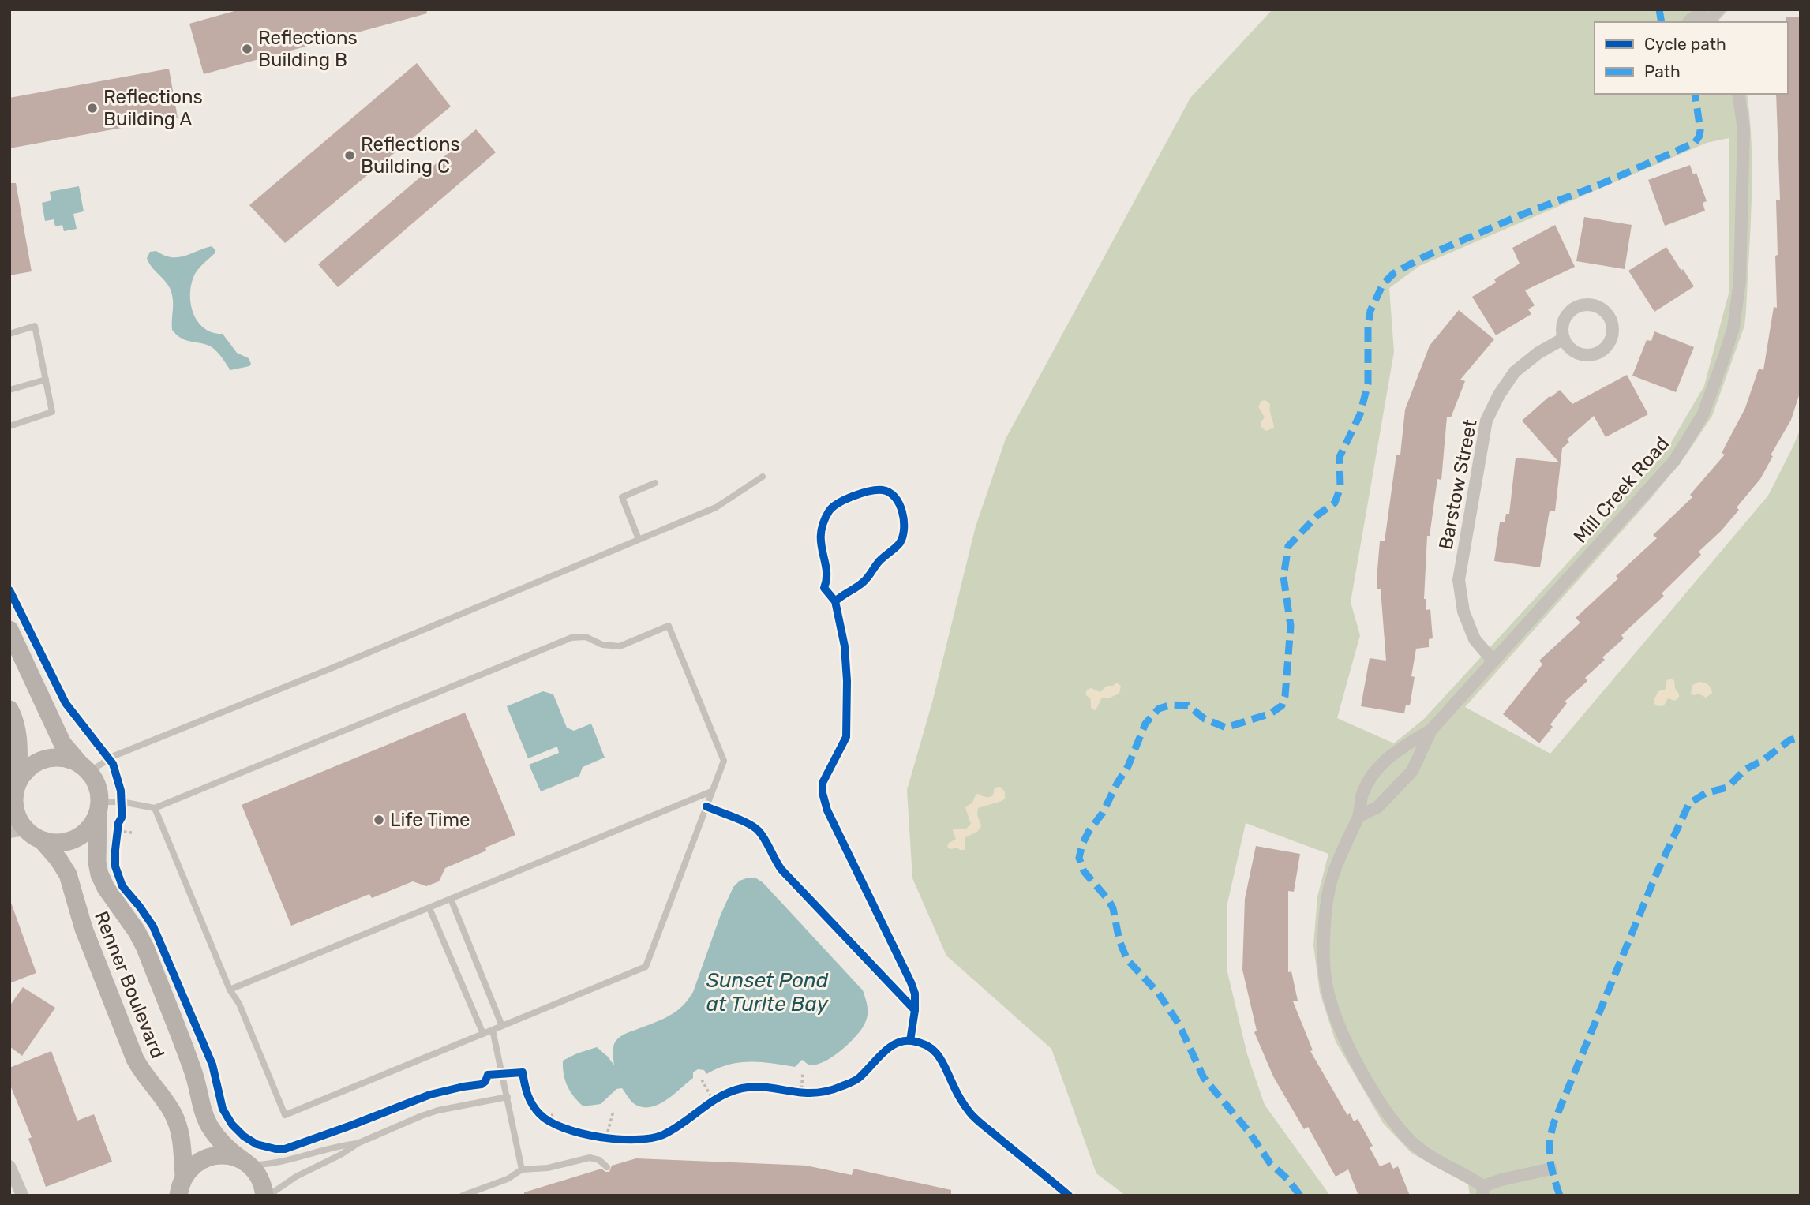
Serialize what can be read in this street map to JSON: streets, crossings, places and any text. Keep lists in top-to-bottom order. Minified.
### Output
{"streets":{"main road":["Renner Boulevard"],"street":["Barstow Street","Mill Creek Road"]},"crossings":[["Barstow Street","Mill Creek Road"]],"water":["Sunset Pond at Turlte Bay"],"places":["Reflections Building B","Reflections Building A","Reflections Building C","Life Time"],"legend":["Cycle path","Path"]}
